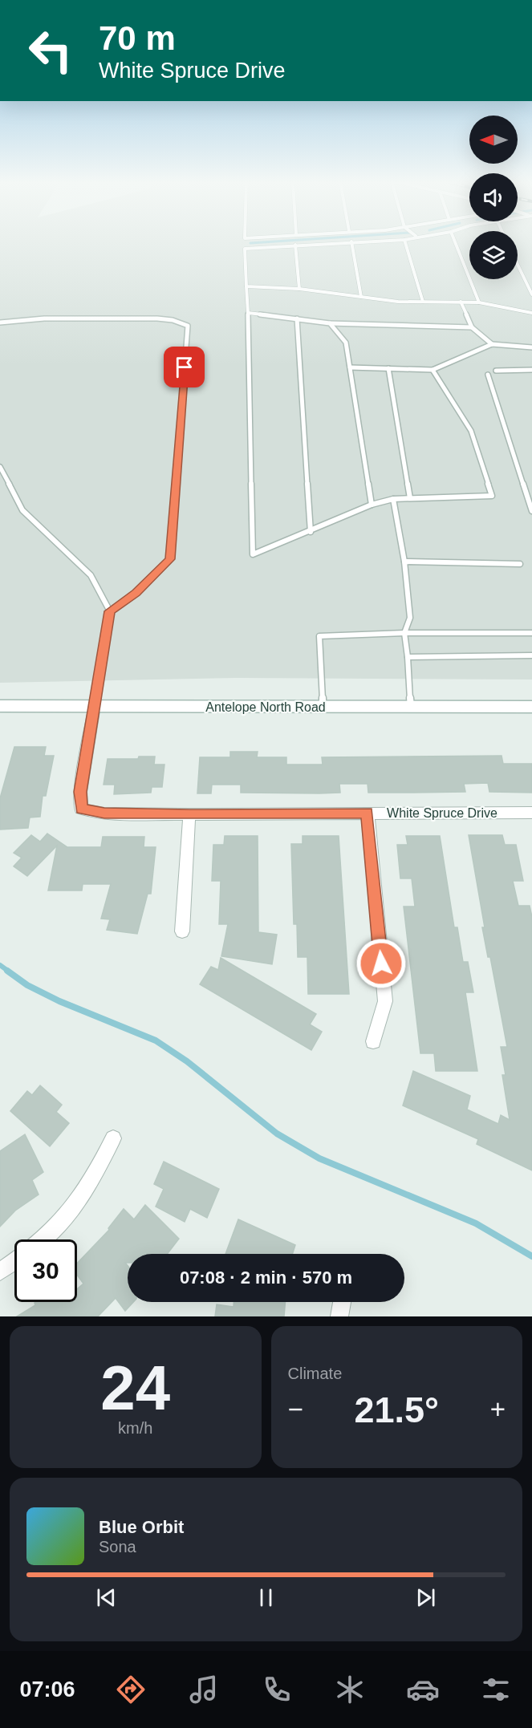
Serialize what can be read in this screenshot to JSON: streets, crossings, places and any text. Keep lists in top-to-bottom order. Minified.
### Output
{"streets":{"main road":["Antelope North Road"],"street":["White Spruce Drive"]},"crossings":[["Antelope North Road","White Spruce Drive"]],"north":"left","page":{"turn":["70 m","White Spruce Drive"],"limit":"30","trip":"07:08 · 2 min · 570 m","tile":[["24","km/h"],"Climate"],"heat":["−","21.5°","+"],"song":["Blue Orbit","Sona"],"tabs":"07:06"}}
